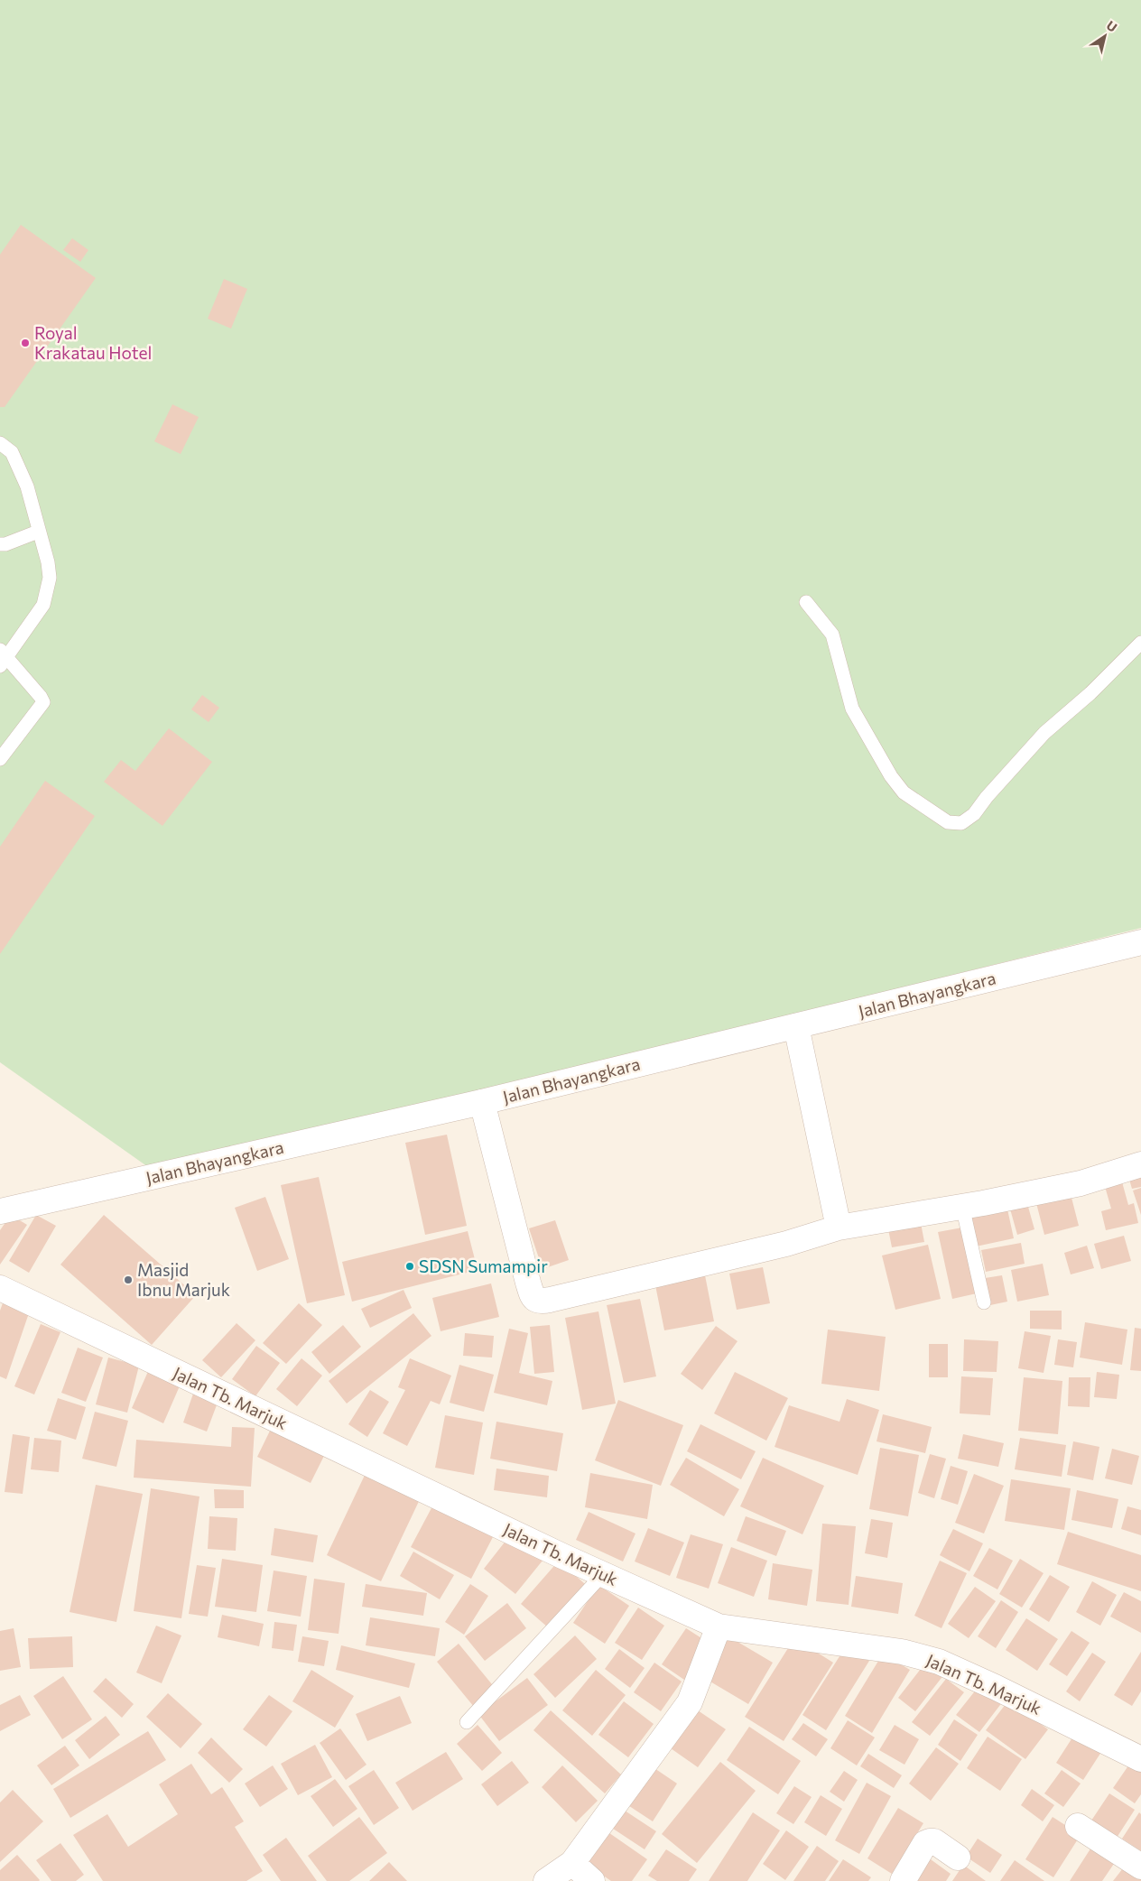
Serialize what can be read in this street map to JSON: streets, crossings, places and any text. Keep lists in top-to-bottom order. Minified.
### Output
{"streets":{"street":["Jalan Bhayangkara","Jalan Tb. Marjuk"]},"places":["Royal Krakatau Hotel","SDSN Sumampir","Masjid Ibnu Marjuk"],"north":"top right"}
